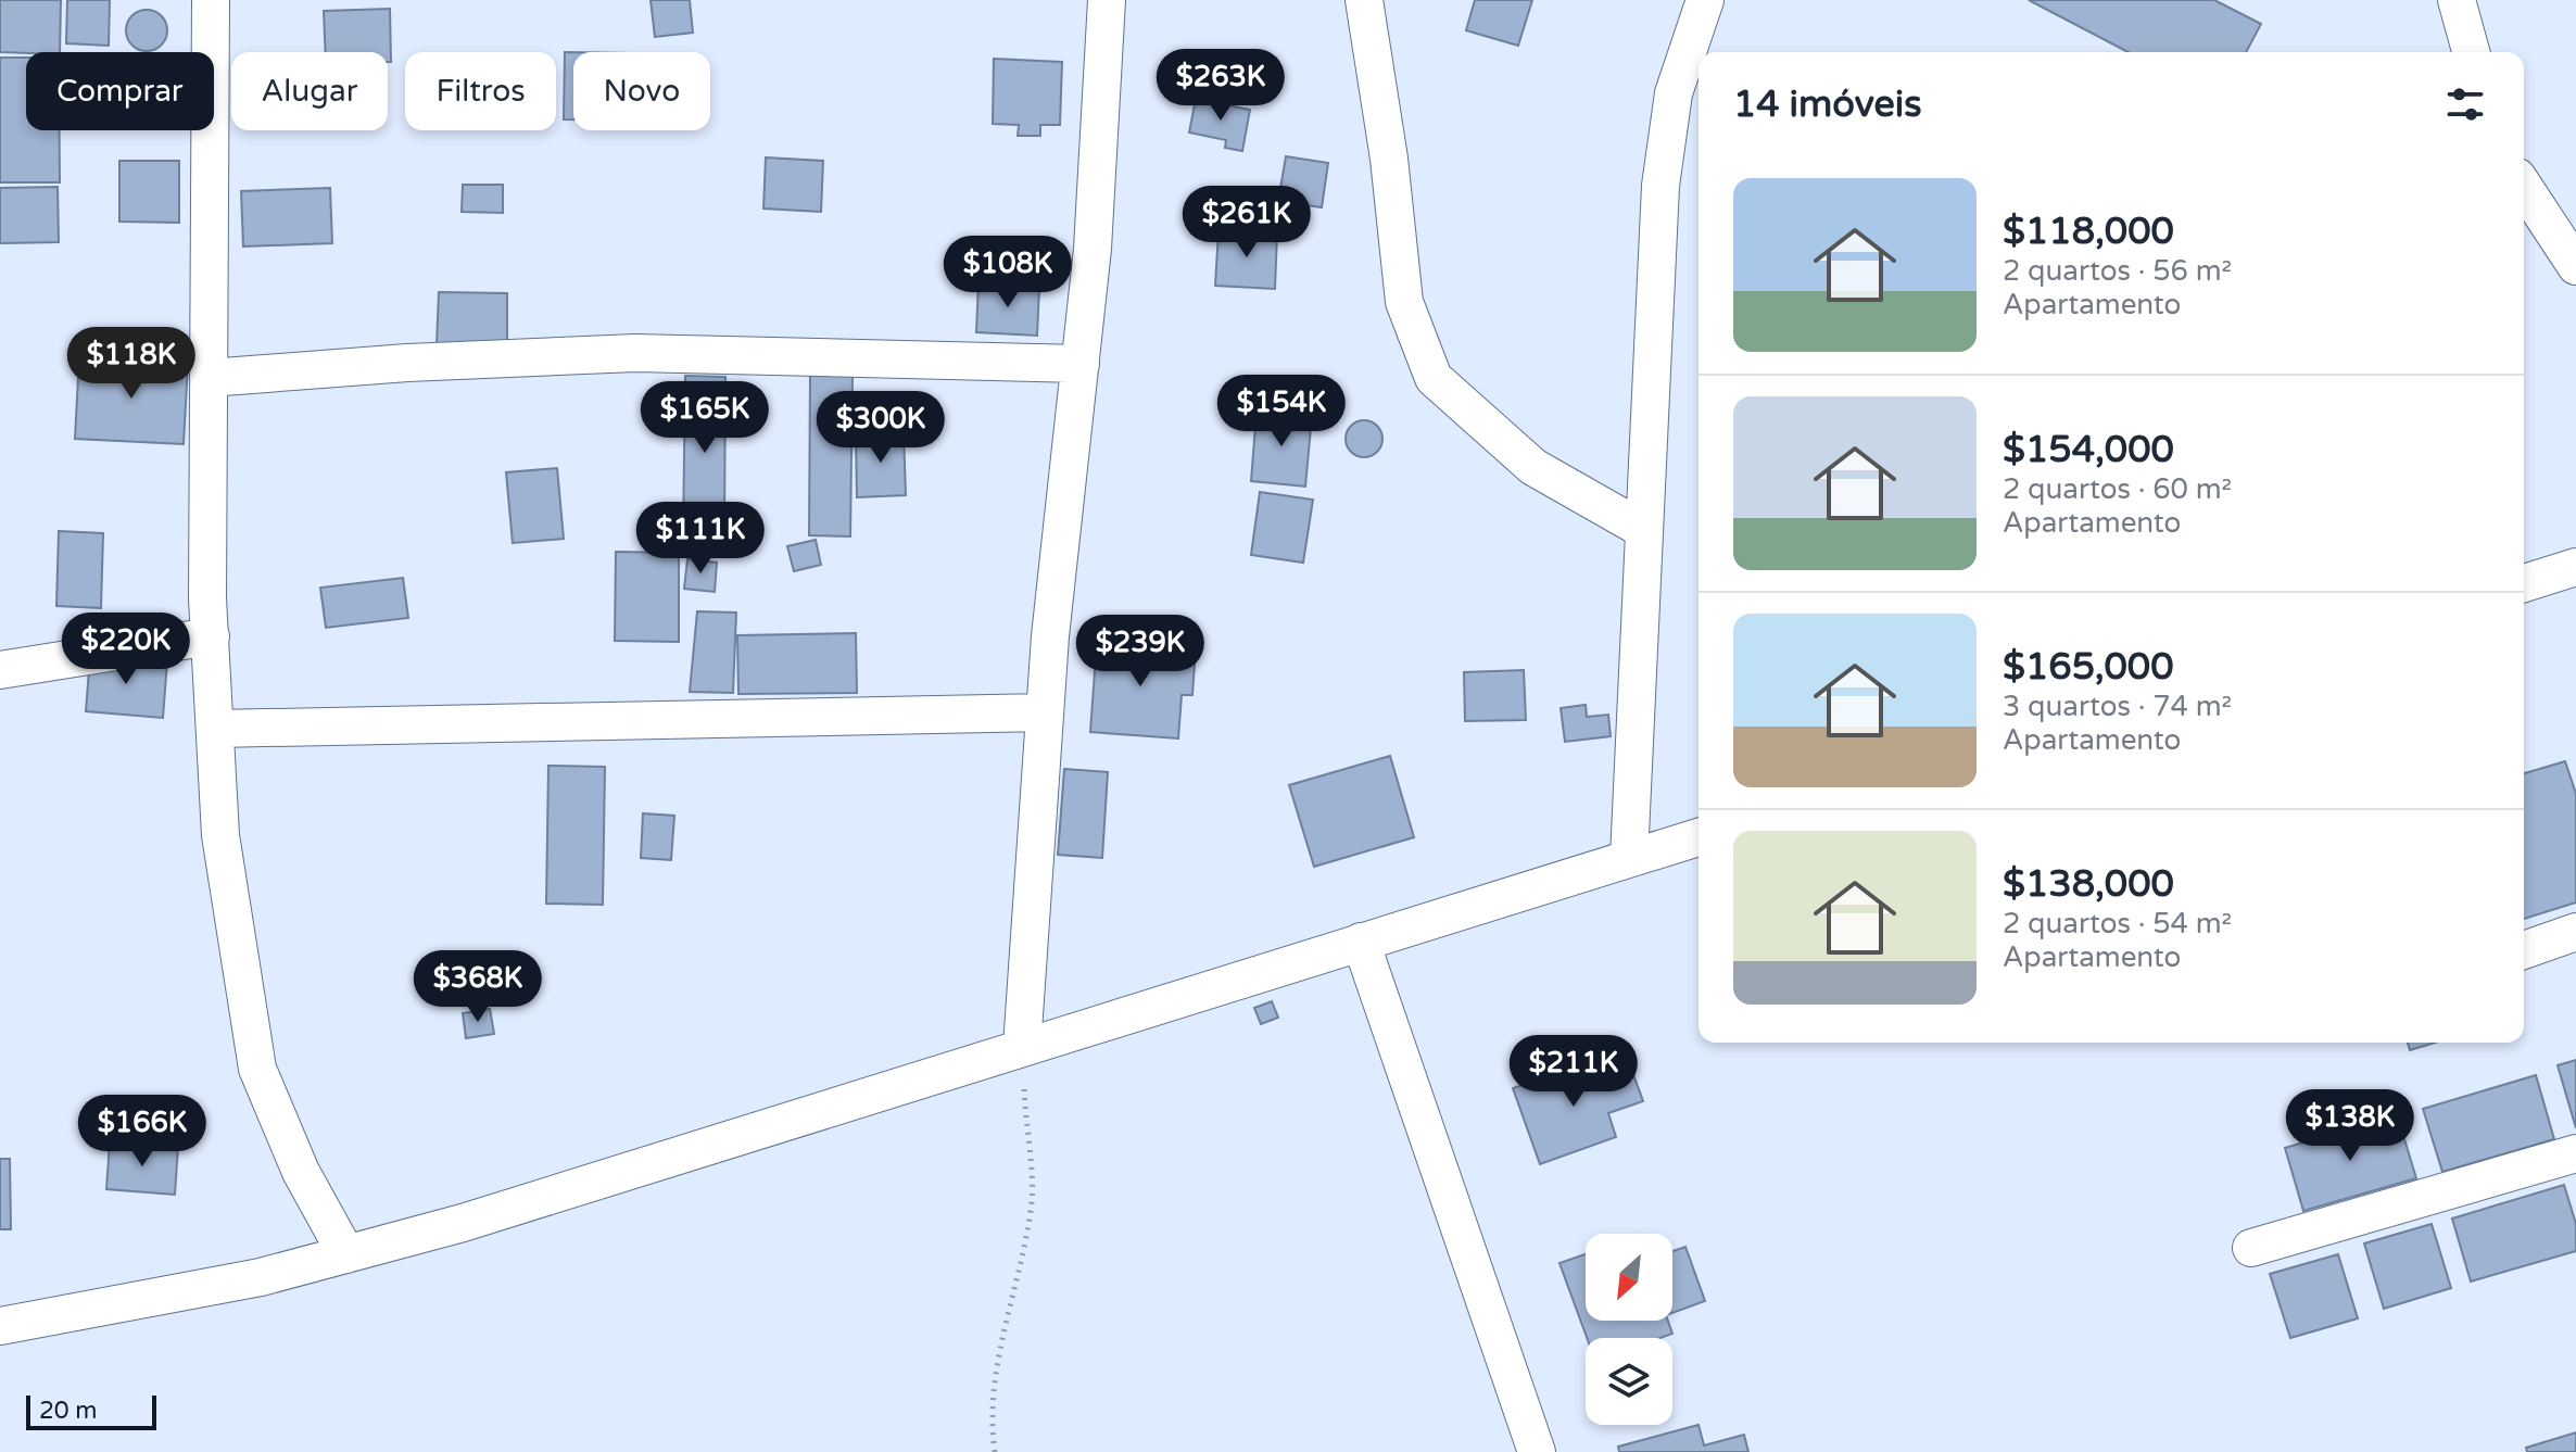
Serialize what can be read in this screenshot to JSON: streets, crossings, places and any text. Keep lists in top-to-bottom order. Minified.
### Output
{"scale_bar":"20 m","north":"bottom left","page":{"price":["$263K","$261K","$108K","$118K","$154K","$165K","$300K","$111K","$220K","$239K","$368K","$211K","$138K","$166K"],"chip":["Comprar","Alugar","Filtros","Novo"],"heading":"14 imóveis","list":[{"name":"$118,000","note":"2 quartos · 56 m² · Apartamento"},{"name":"$154,000","note":"2 quartos · 60 m² · Apartamento"},{"name":"$165,000","note":"3 quartos · 74 m² · Apartamento"},{"name":"$138,000","note":"2 quartos · 54 m² · Apartamento"}],"scale":"20 m"}}
